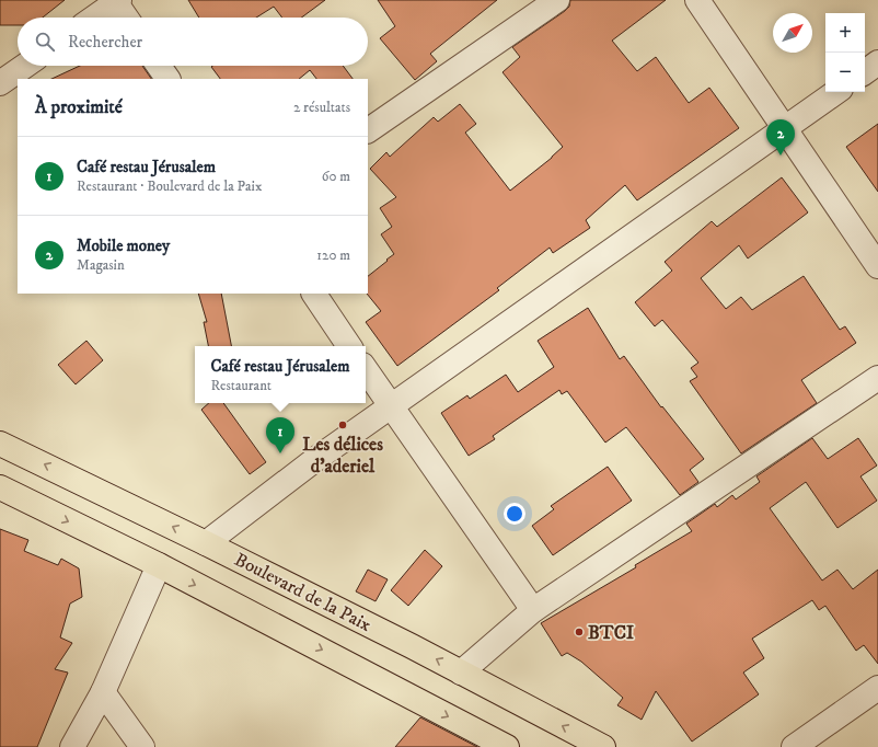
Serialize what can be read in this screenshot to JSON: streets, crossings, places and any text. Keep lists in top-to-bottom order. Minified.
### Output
{"streets":{"main road":["Boulevard de la Paix"]},"places":["Les délices d'aderiel","BTCI"],"north":"top right","page":{"map_buttons":["+","−"],"search":"Rechercher","heading":["À proximité","2 résultats"],"pins":["2","1"],"list":[{"mark":"1","name":"Café restau Jérusalem","note":"Restaurant · Boulevard de la Paix","value":"60 m"},{"mark":"2","name":"Mobile money","note":"Magasin","value":"120 m"}],"popup":["Café restau Jérusalem","Restaurant"]}}
